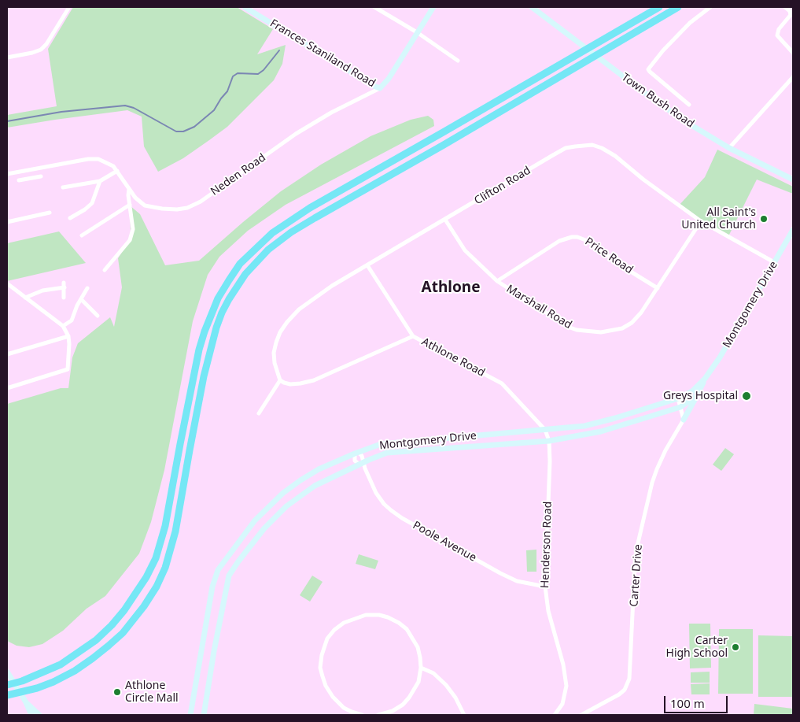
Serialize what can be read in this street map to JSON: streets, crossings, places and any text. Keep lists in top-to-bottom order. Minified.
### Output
{"streets":{"street":["Frances Staniland Road","Town Bush Road","Neden Road","Clifton Road","Price Road","Montgomery Drive","Marshall Road","Athlone Road","Poole Avenue","Henderson Road","Carter Drive"]},"crossings":[["Frances Staniland Road","Neden Road"],["Clifton Road","Montgomery Drive"],["Clifton Road","Marshall Road"],["Clifton Road","Athlone Road"],["Price Road","Marshall Road"],["Montgomery Drive","Athlone Road"],["Montgomery Drive","Poole Avenue"],["Montgomery Drive","Henderson Road"],["Athlone Road","Henderson Road"],["Poole Avenue","Henderson Road"]],"districts":["Athlone"],"places":["All Saint's United Church","Greys Hospital","Carter High School","Athlone Circle Mall"],"scale_bar":"100 m"}
